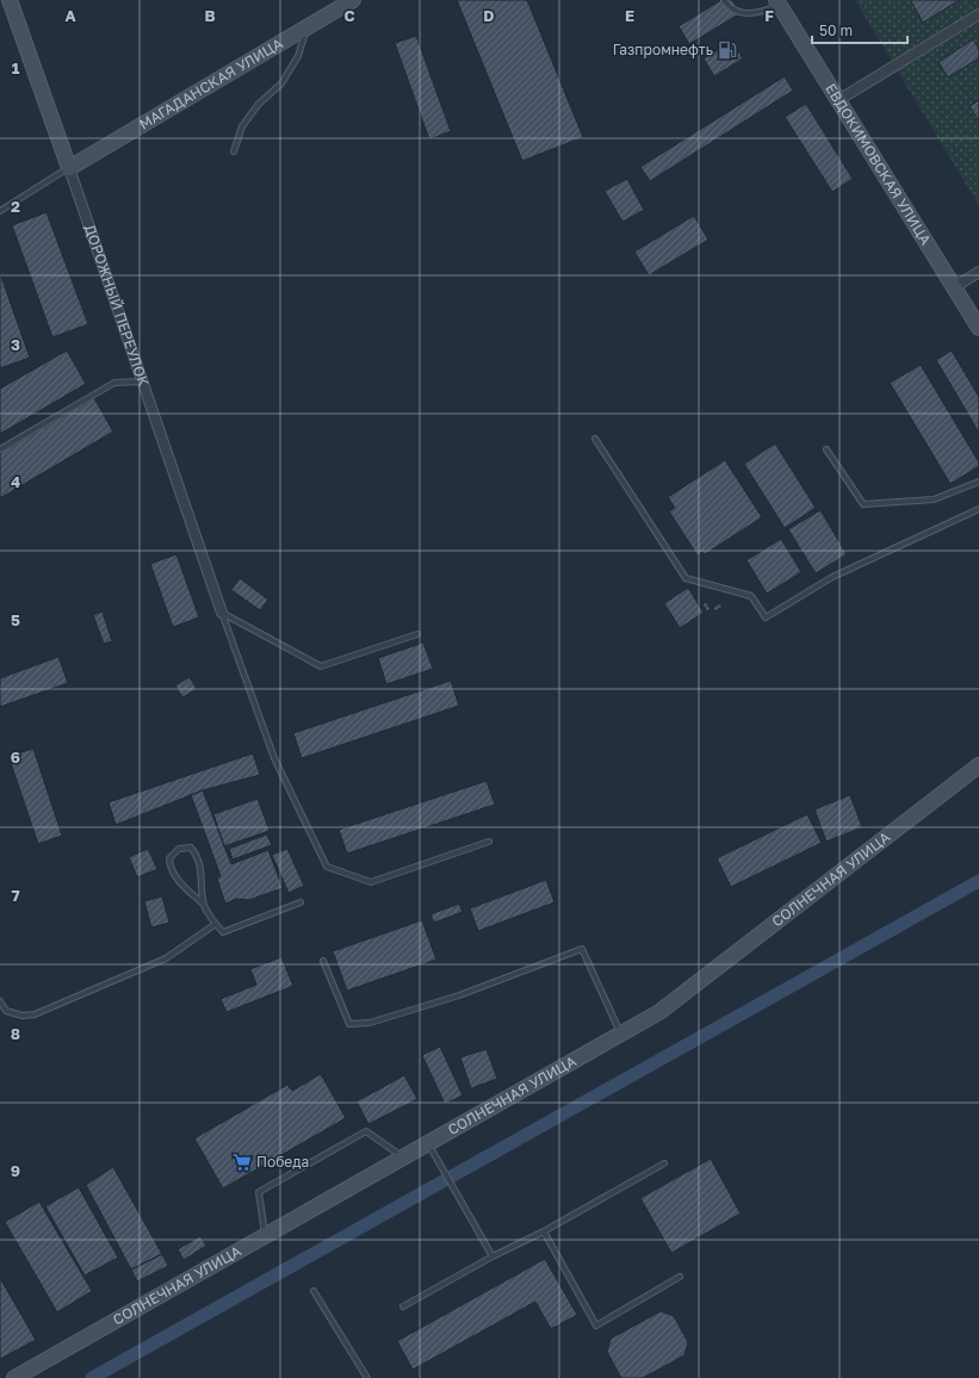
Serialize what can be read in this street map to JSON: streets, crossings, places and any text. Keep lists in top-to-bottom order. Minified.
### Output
{"streets":{"main road":["МАГАДАНСКАЯ УЛИЦА","ЕВДОКИМОВСКАЯ УЛИЦА","ДОРОЖНЫЙ ПЕРЕУЛОК","СОЛНЕЧНАЯ УЛИЦА"]},"crossings":[["МАГАДАНСКАЯ УЛИЦА","ДОРОЖНЫЙ ПЕРЕУЛОК"]],"places":{"fuel station":["Газпромнефть"],"supermarket":["Победа"]},"scale_bar":"50 m","grid":{"columns":["A","B","C","D","E","F"],"rows":["1","2","3","4","5","6","7","8","9"]}}
